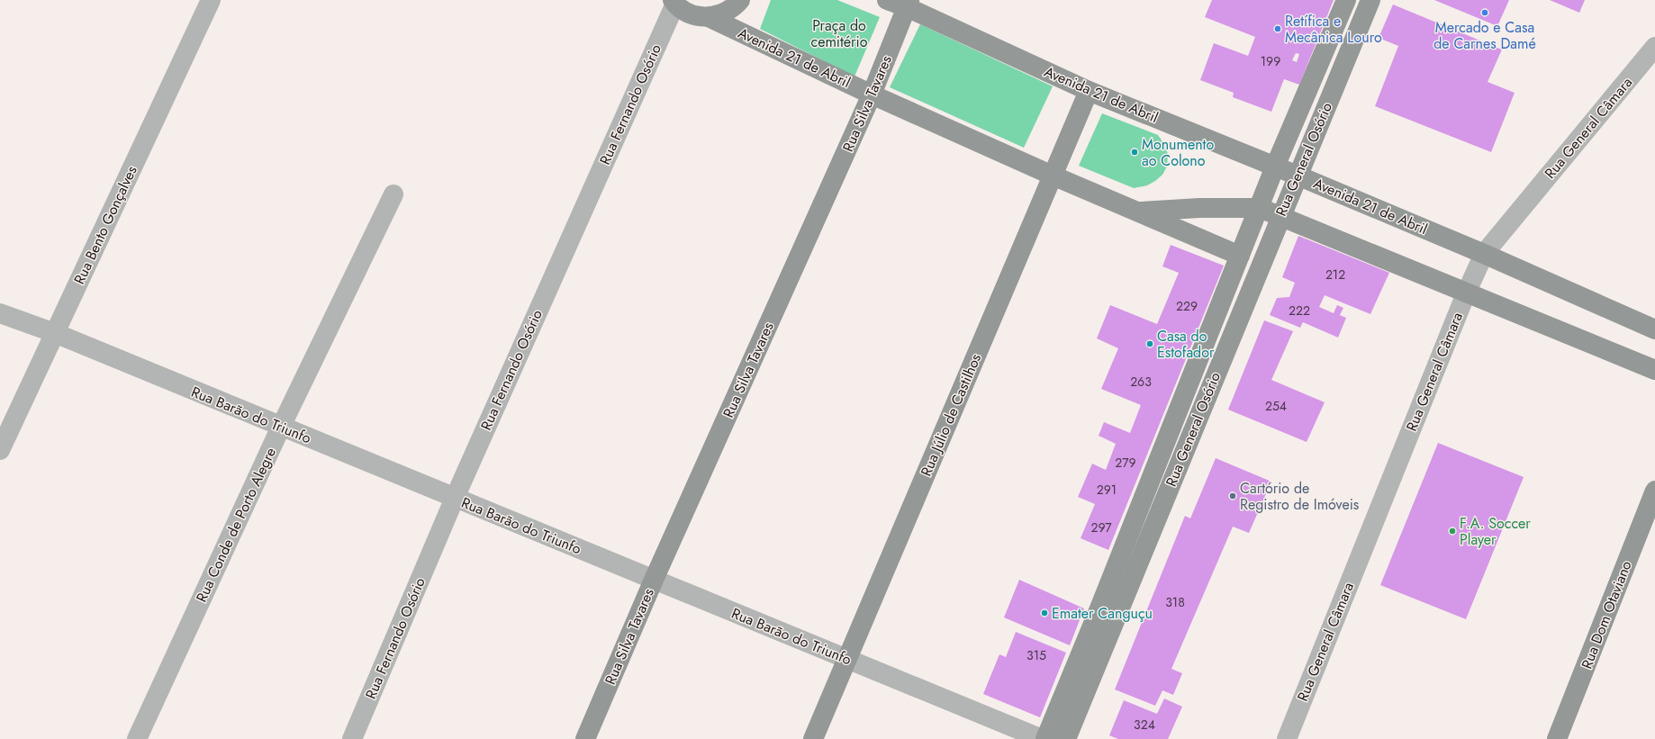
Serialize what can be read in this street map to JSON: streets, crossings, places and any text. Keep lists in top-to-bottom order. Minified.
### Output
{"streets":{"street":["Avenida 21 de Abril","Rua Silva Tavares","Rua Fernando Osório","Rua General Câmara","Rua General Osório","Rua Bento Gonçalves","Rua Barão do Triunfo","Rua Júlio de Castilhos","Rua Conde de Porto Alegre","Rua Dom Otaviano"]},"crossings":[["Avenida 21 de Abril","Rua Silva Tavares"],["Avenida 21 de Abril","Rua General Câmara"],["Avenida 21 de Abril","Rua General Osório"],["Avenida 21 de Abril","Rua Júlio de Castilhos"],["Rua Silva Tavares","Rua Barão do Triunfo"],["Rua Fernando Osório","Rua Barão do Triunfo"],["Rua Bento Gonçalves","Rua Barão do Triunfo"],["Rua Barão do Triunfo","Rua Júlio de Castilhos"],["Rua Barão do Triunfo","Rua Conde de Porto Alegre"]],"parks":["Praça do cemitério"],"places":["Mercado e Casa de Carnes Damé","Retífica e Mecânica Louro","Monumento ao Colono","Casa do Estofador","Cartório de Registro de Imóveis","F.A. Soccer Player","Emater Canguçu"],"house_numbers":["199","212","229","222","263","254","279","291","297","318","315","324"]}
